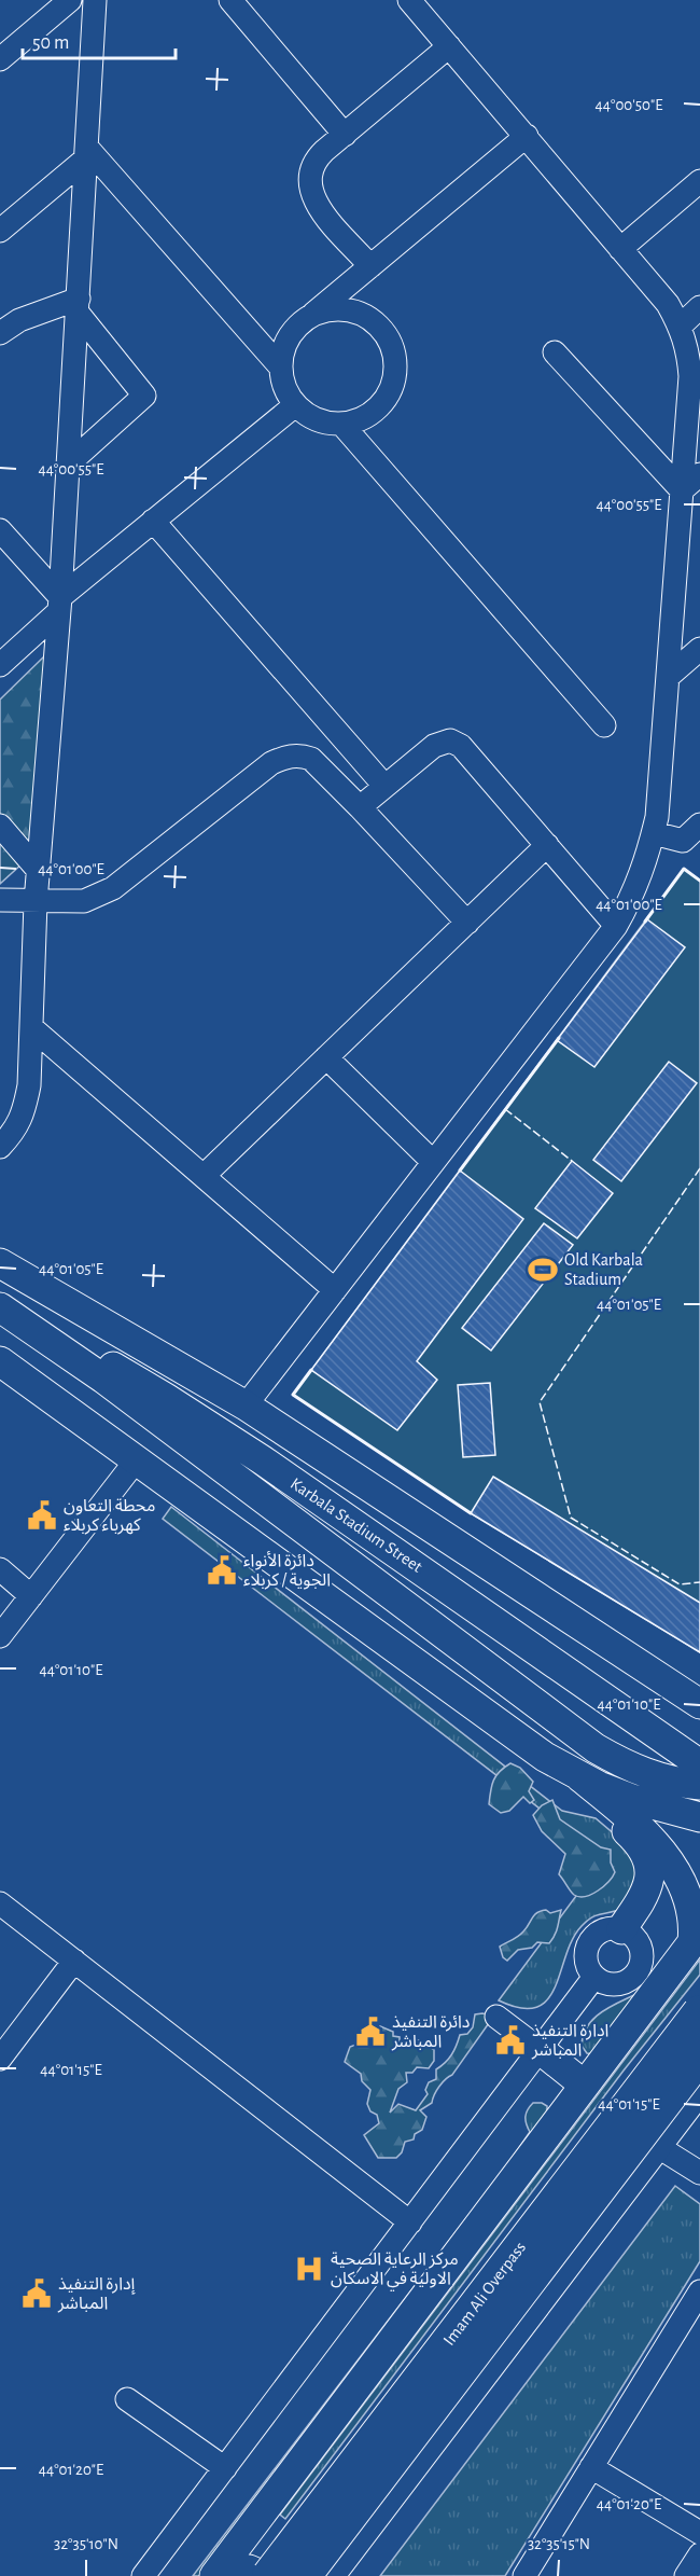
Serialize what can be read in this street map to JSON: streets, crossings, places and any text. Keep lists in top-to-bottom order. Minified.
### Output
{"streets":{"highway":["Imam Ali Overpass"],"main road":["Karbala Stadium Street"]},"places":{"sports":["Old Karbala Stadium"],"public building":["محطة التعاون كهرباء كربلاء","دائرة الأنواء الجوية / كربلاء","دائرة التنفيذ المباشر","ادارة التنفيذ المباشر","إدارة التنفيذ المباشر"],"hospital":["مركز الرعاية الصحية الاولية في الاسكان"]},"scale_bar":"50 m","coordinates":["44°00'50\"E","44°00'55\"E","44°01'00\"E","44°01'05\"E","44°01'10\"E","44°01'15\"E","44°01'20\"E","32°35'10\"N","32°35'15\"N"]}
